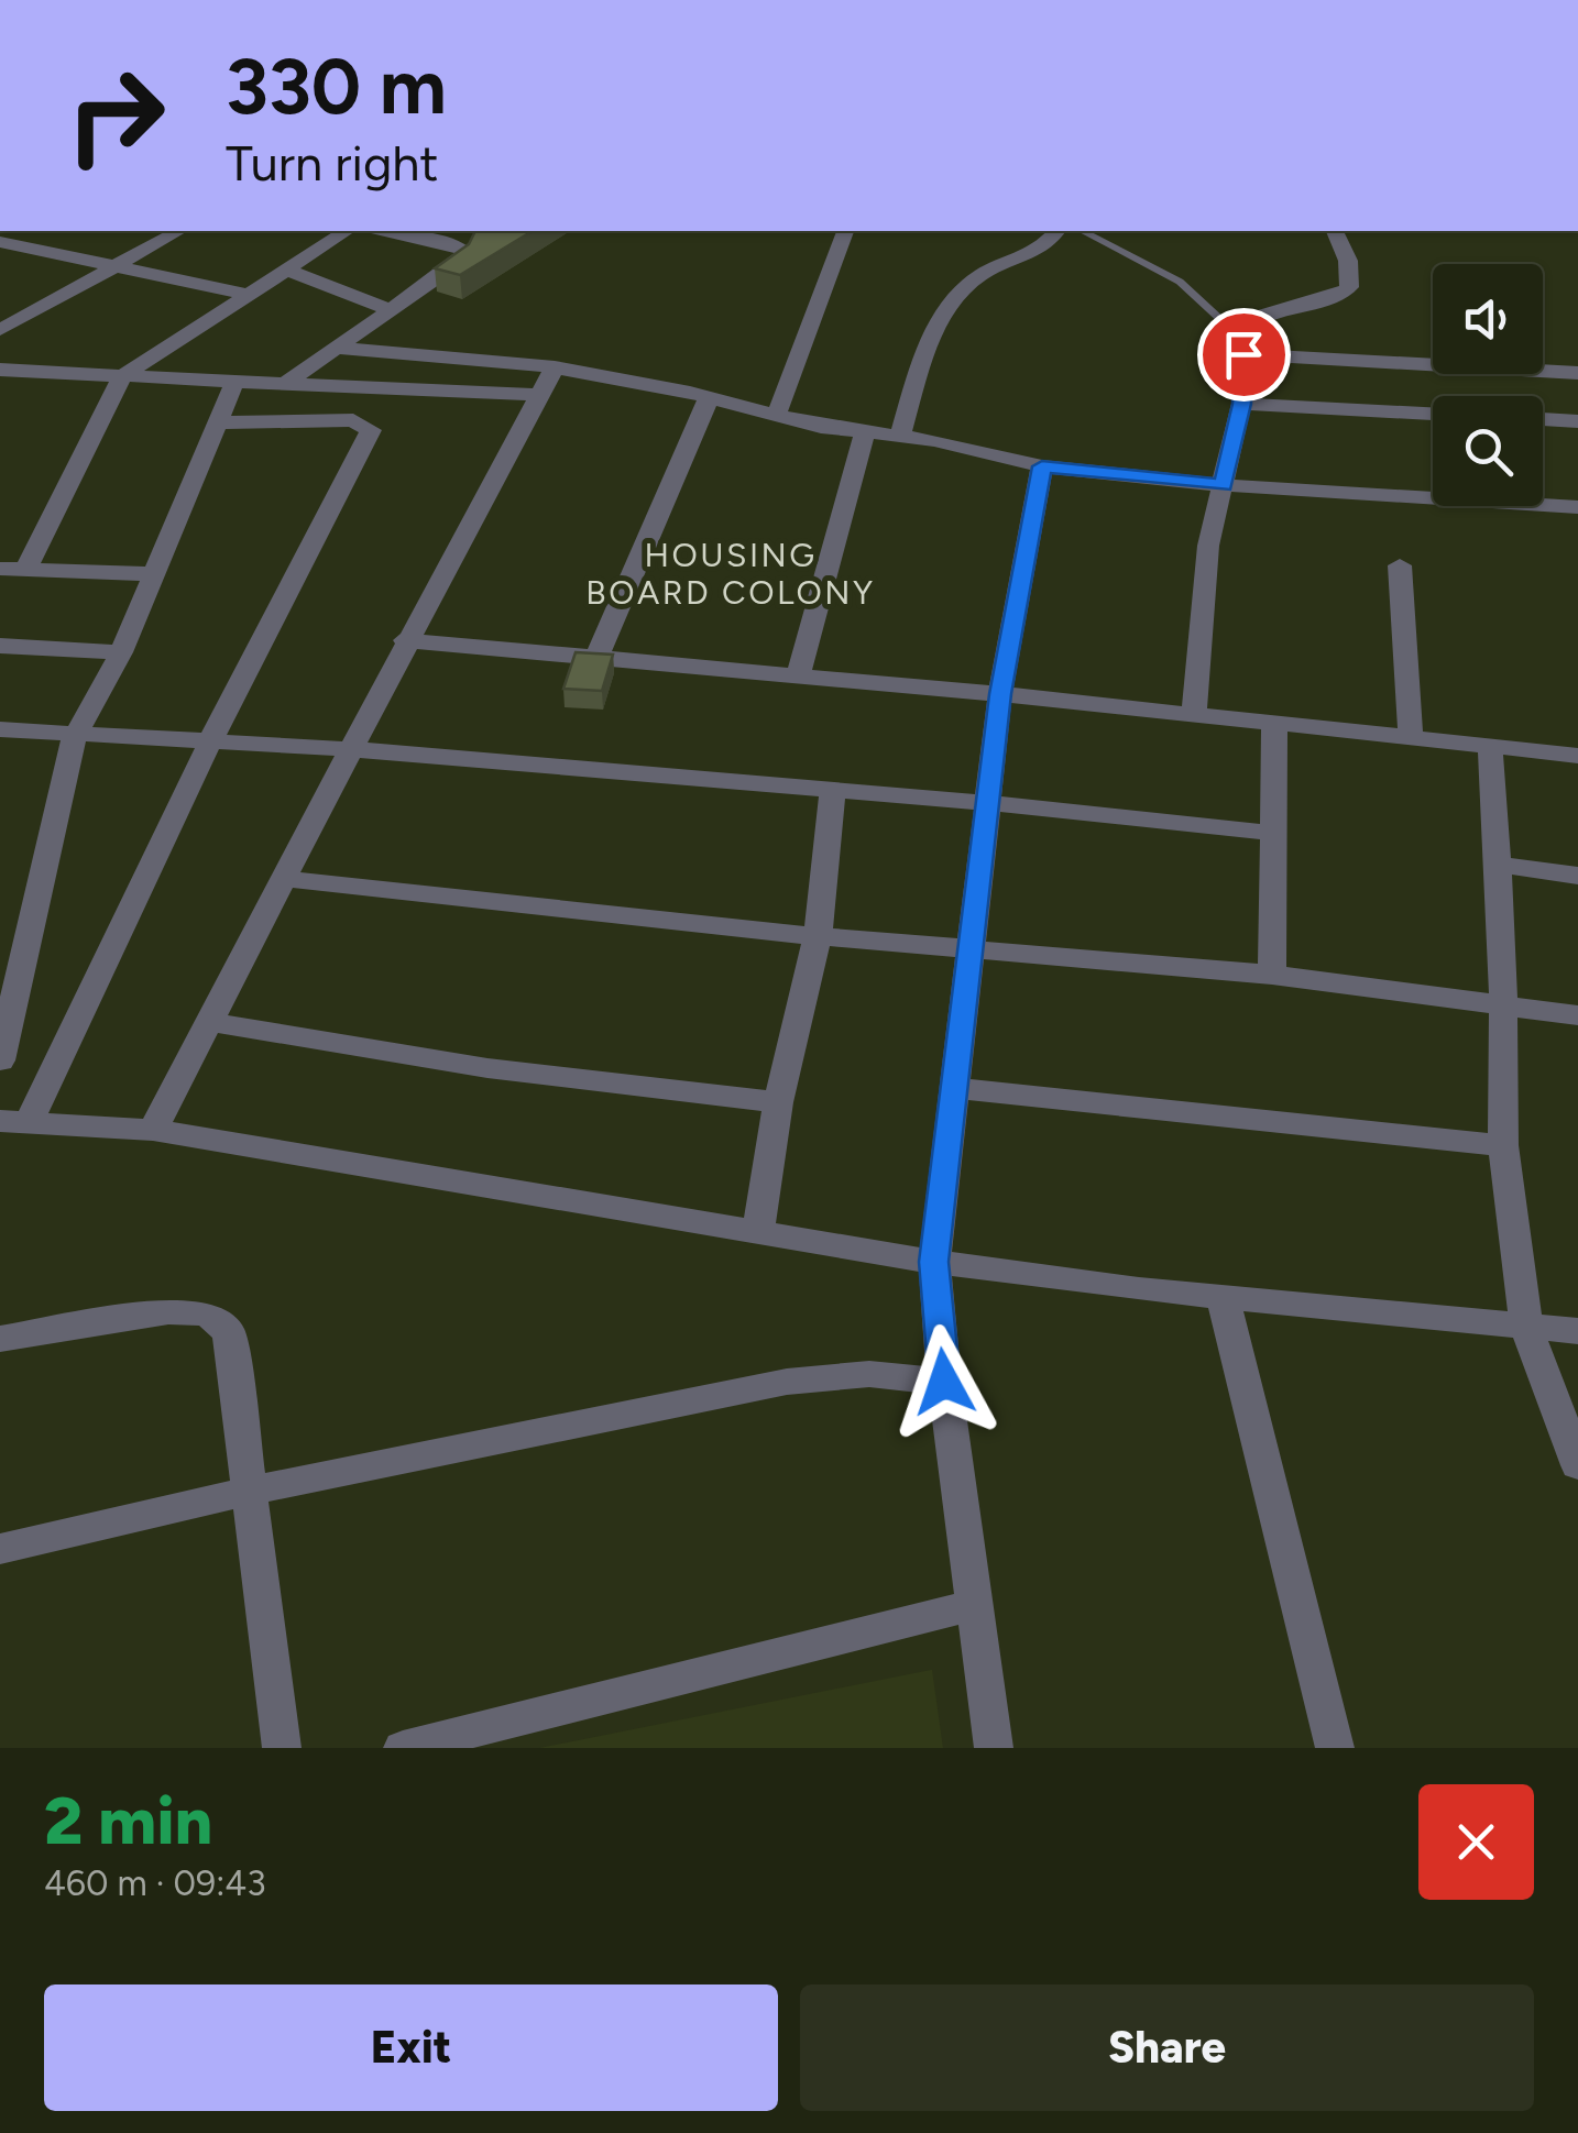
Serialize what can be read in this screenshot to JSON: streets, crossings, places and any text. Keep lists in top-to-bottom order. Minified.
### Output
{"districts":["HOUSING BOARD COLONY"],"page":{"turn":["330 m","Turn right"],"heading":["2 min","460 m · 09:43"],"buttons":["Exit","Share"]}}
